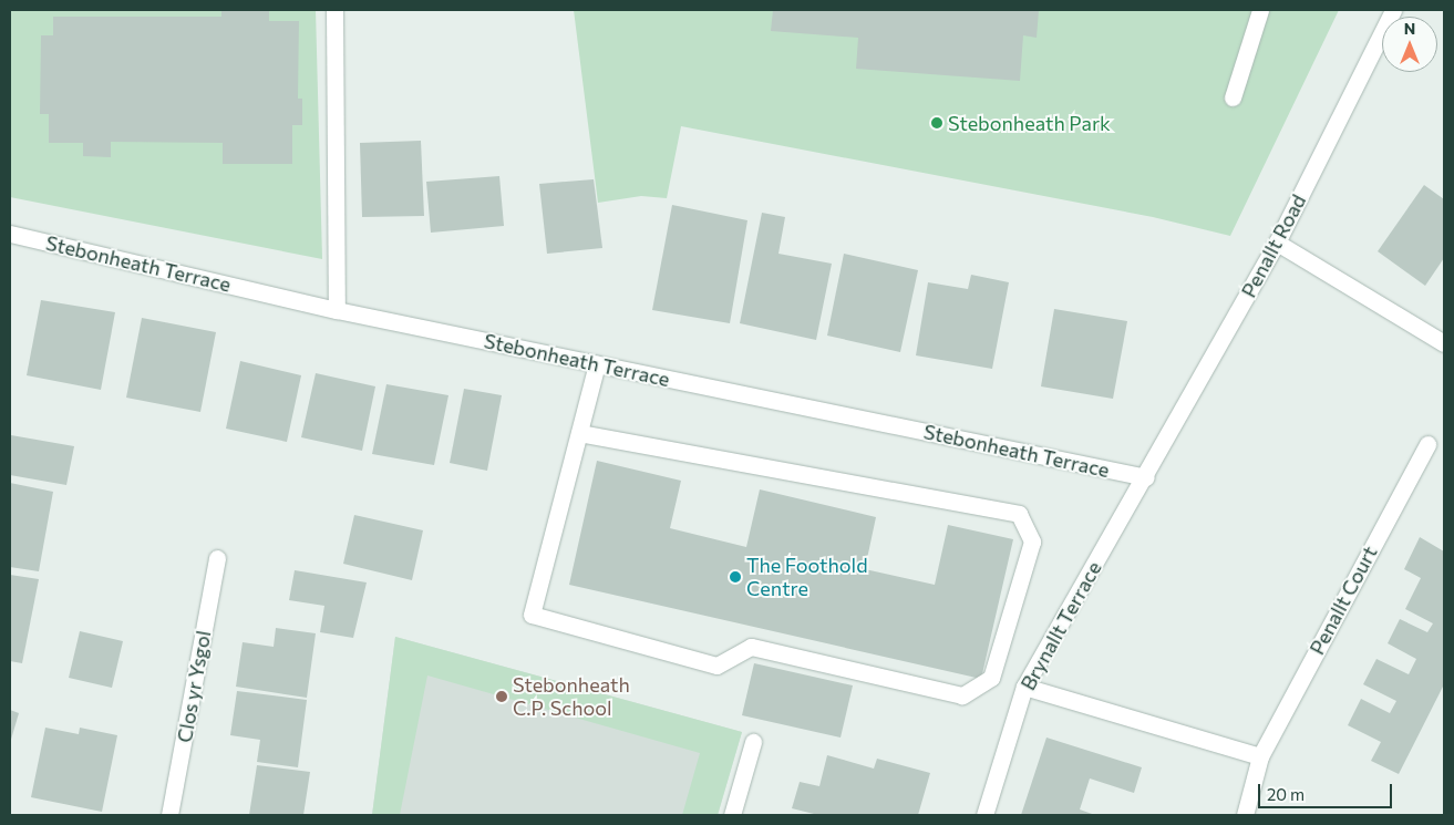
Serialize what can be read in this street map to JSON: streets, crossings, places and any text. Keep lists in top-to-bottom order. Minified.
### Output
{"streets":{"street":["Penallt Road","Stebonheath Terrace","Penallt Court","Brynallt Terrace","Clos yr Ysgol"]},"crossings":[["Penallt Road","Stebonheath Terrace"],["Penallt Road","Brynallt Terrace"],["Stebonheath Terrace","Brynallt Terrace"]],"places":["Stebonheath Park","The Foothold Centre","Stebonheath C.P. School"],"scale_bar":"20 m","north":"top"}
